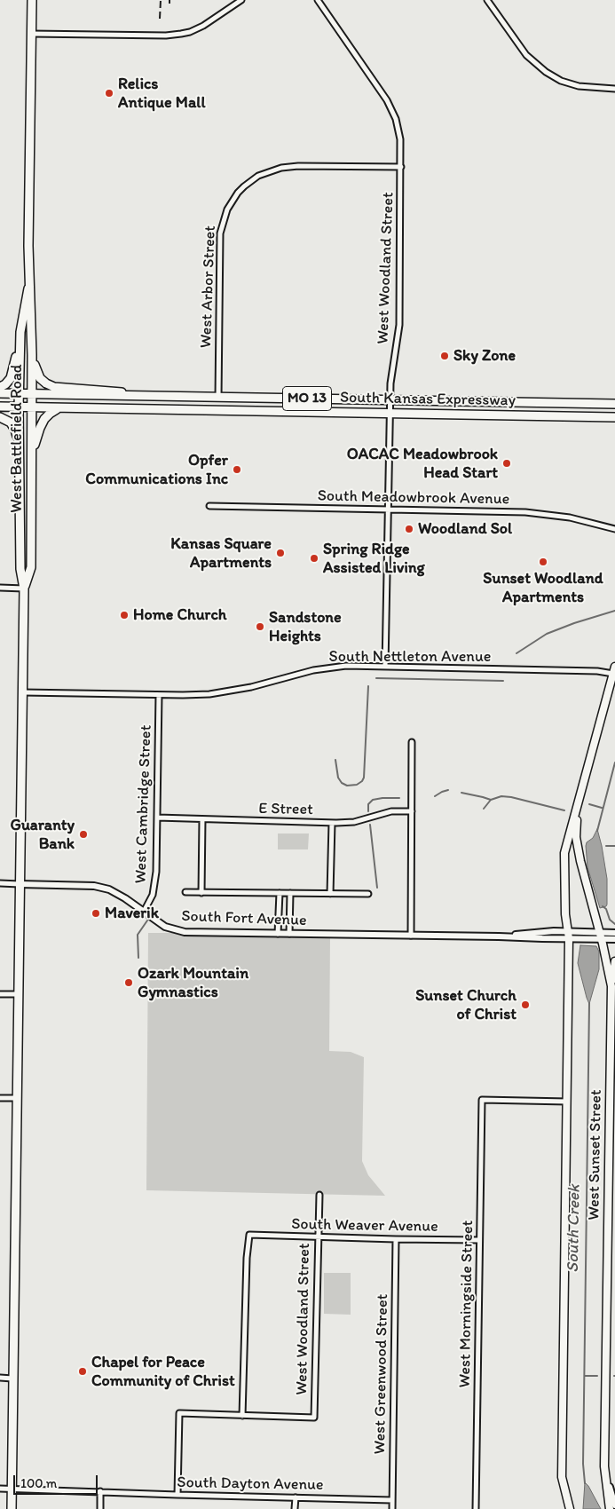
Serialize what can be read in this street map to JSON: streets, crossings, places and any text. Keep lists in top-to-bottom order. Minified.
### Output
{"streets":{"main road":["MO 13","South Kansas Expressway","West Battlefield Road","West Sunset Street"],"street":["West Woodland Street","West Arbor Street","South Meadowbrook Avenue","South Nettleton Avenue","West Cambridge Street","E Street","South Fort Avenue","South Weaver Avenue","West Morningside Street","West Greenwood Street","South Dayton Avenue"]},"crossings":[["West Woodland Street","West Arbor Street"],["West Woodland Street","South Kansas Expressway"],["West Woodland Street","South Meadowbrook Avenue"],["West Woodland Street","South Nettleton Avenue"],["West Woodland Street","South Weaver Avenue"],["West Arbor Street","South Kansas Expressway"],["South Kansas Expressway","West Battlefield Road"],["West Battlefield Road","South Nettleton Avenue"],["West Battlefield Road","South Fort Avenue"],["West Battlefield Road","South Dayton Avenue"],["South Nettleton Avenue","West Cambridge Street"],["South Nettleton Avenue","West Sunset Street"],["West Cambridge Street","E Street"],["West Cambridge Street","South Fort Avenue"],["South Fort Avenue","West Sunset Street"],["West Sunset Street","West Morningside Street"],["South Weaver Avenue","West Morningside Street"],["South Weaver Avenue","West Greenwood Street"],["West Greenwood Street","South Dayton Avenue"]],"water":["South Creek"],"places":["Relics Antique Mall","Sky Zone","OACAC Meadowbrook Head Start","Opfer Communications Inc","Woodland Sol","Kansas Square Apartments","Spring Ridge Assisted Living","Sunset Woodland Apartments","Home Church","Sandstone Heights","Guaranty Bank","Maverik","Ozark Mountain Gymnastics","Sunset Church of Christ","Chapel for Peace Community of Christ"],"scale_bar":"100 m"}
